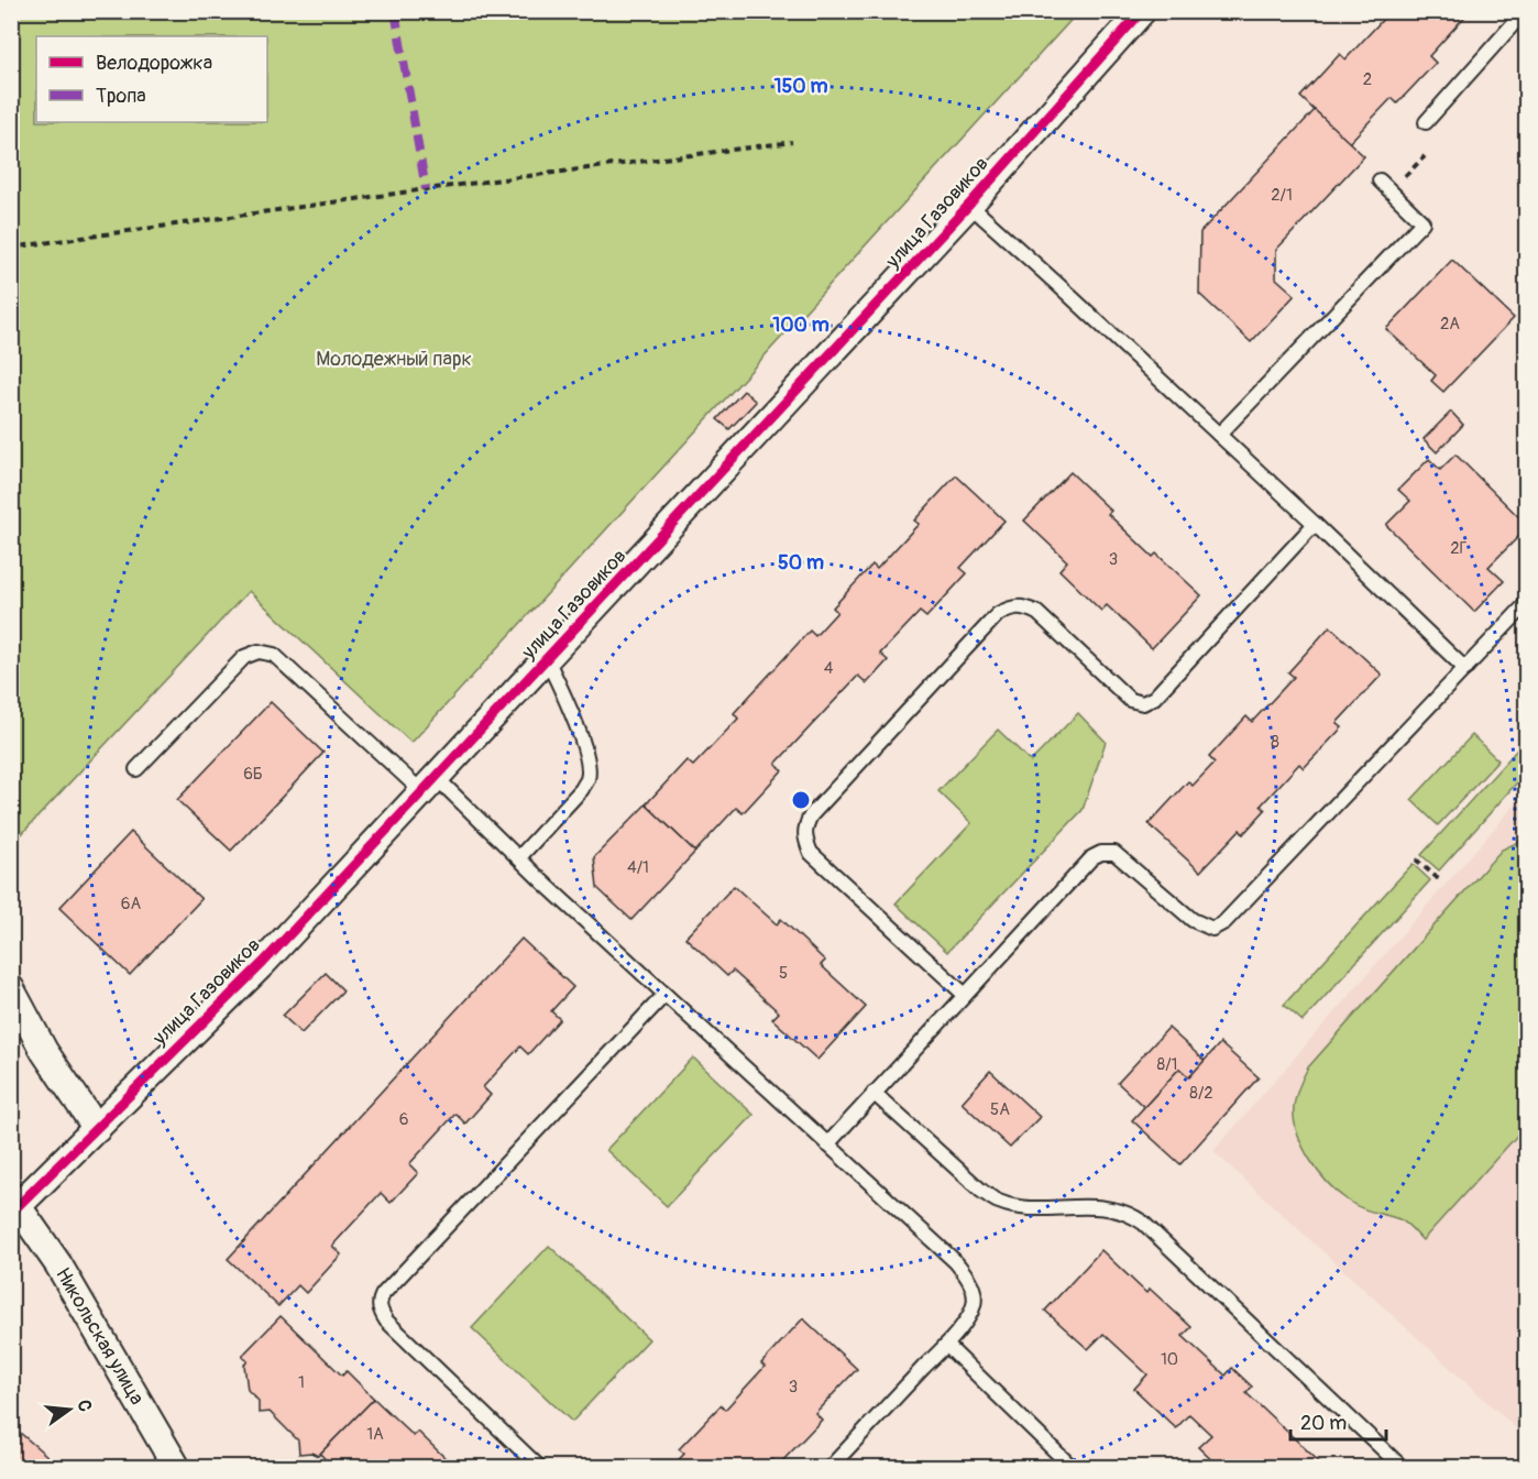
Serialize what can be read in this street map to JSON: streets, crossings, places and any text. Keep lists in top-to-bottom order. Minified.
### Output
{"streets":{"street":["улица Газовиков","Никольская улица"]},"crossings":[["улица Газовиков","Никольская улица"]],"parks":["Молодежный парк"],"house_numbers":["2","2/1","2А","2Г","3","4","8","6Б","4/1","6А","5","8/1","8/2","5А","6","10","1","3","1А"],"legend":["Велодорожка","Тропа"],"scale_bar":"20 m","north":"right","rings":["150 m","100 m","50 m"]}
